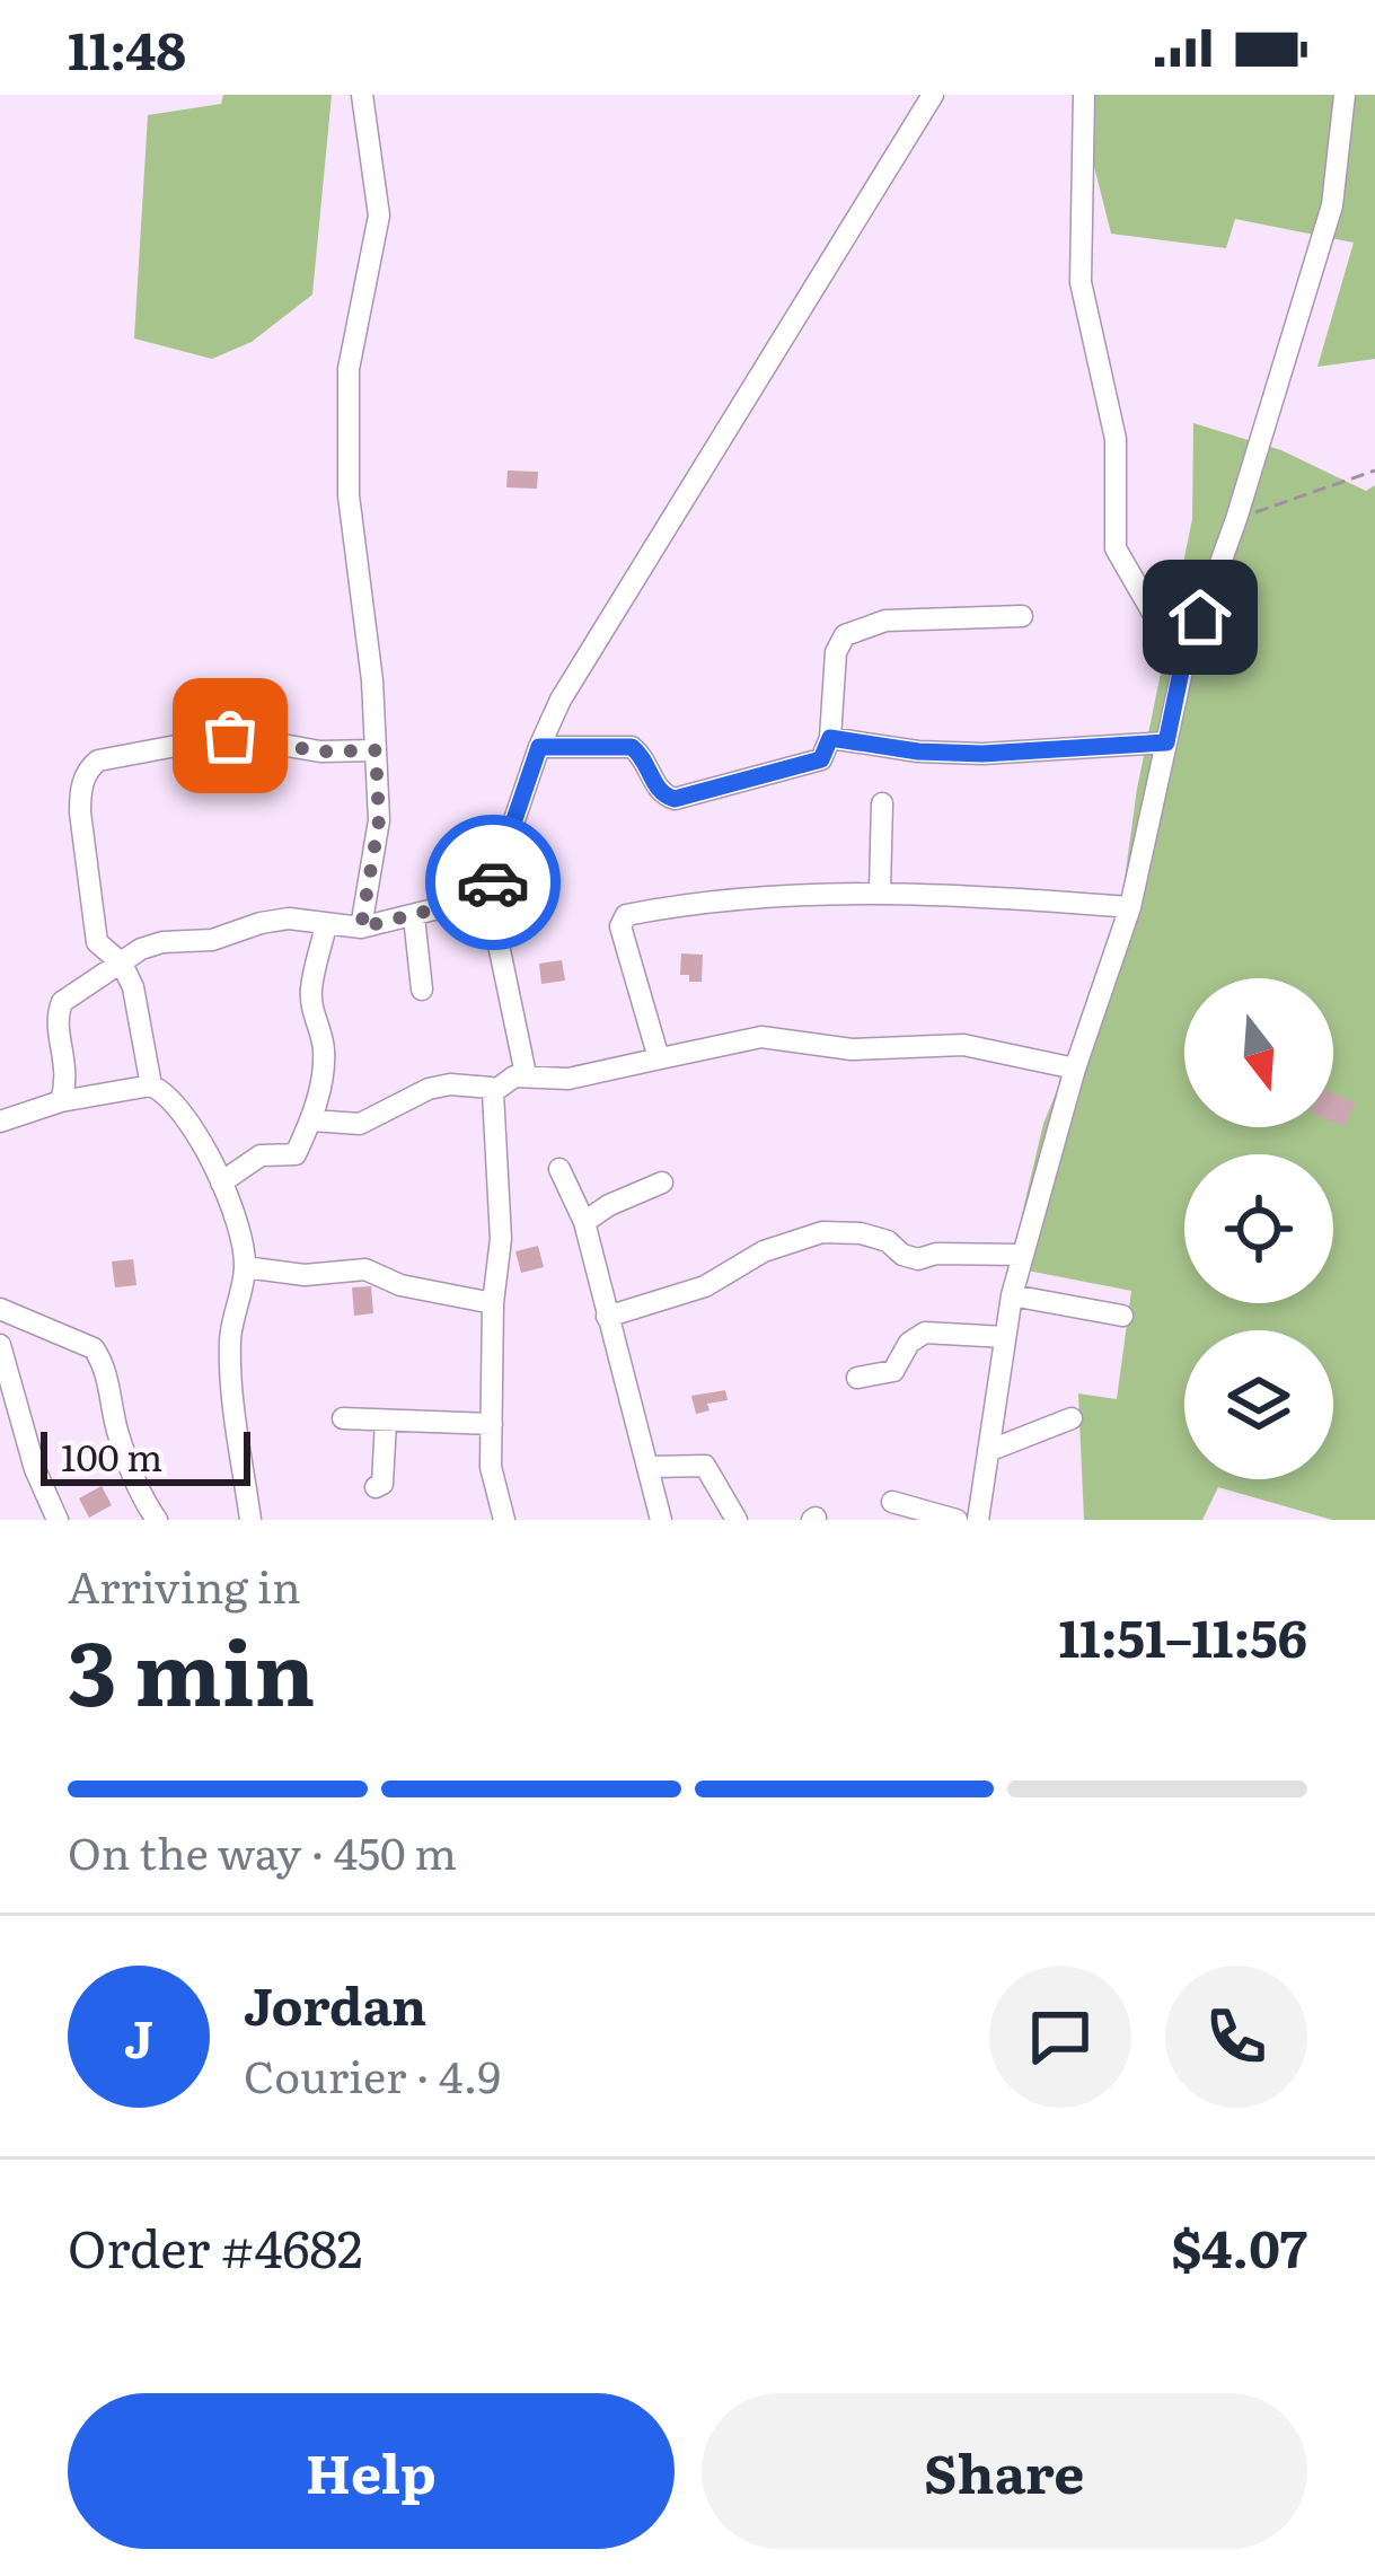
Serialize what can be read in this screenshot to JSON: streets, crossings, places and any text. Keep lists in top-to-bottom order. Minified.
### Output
{"scale_bar":"100 m","north":"bottom","page":{"status":"11:48","scale":"100 m","heading":["3 min","Arriving in","11:51–11:56"],"panel":["Jordan","Courier · 4.9","Order #4682","$4.07"],"bar":"On the way · 450 m","round":"J","buttons":["Help","Share"]}}
